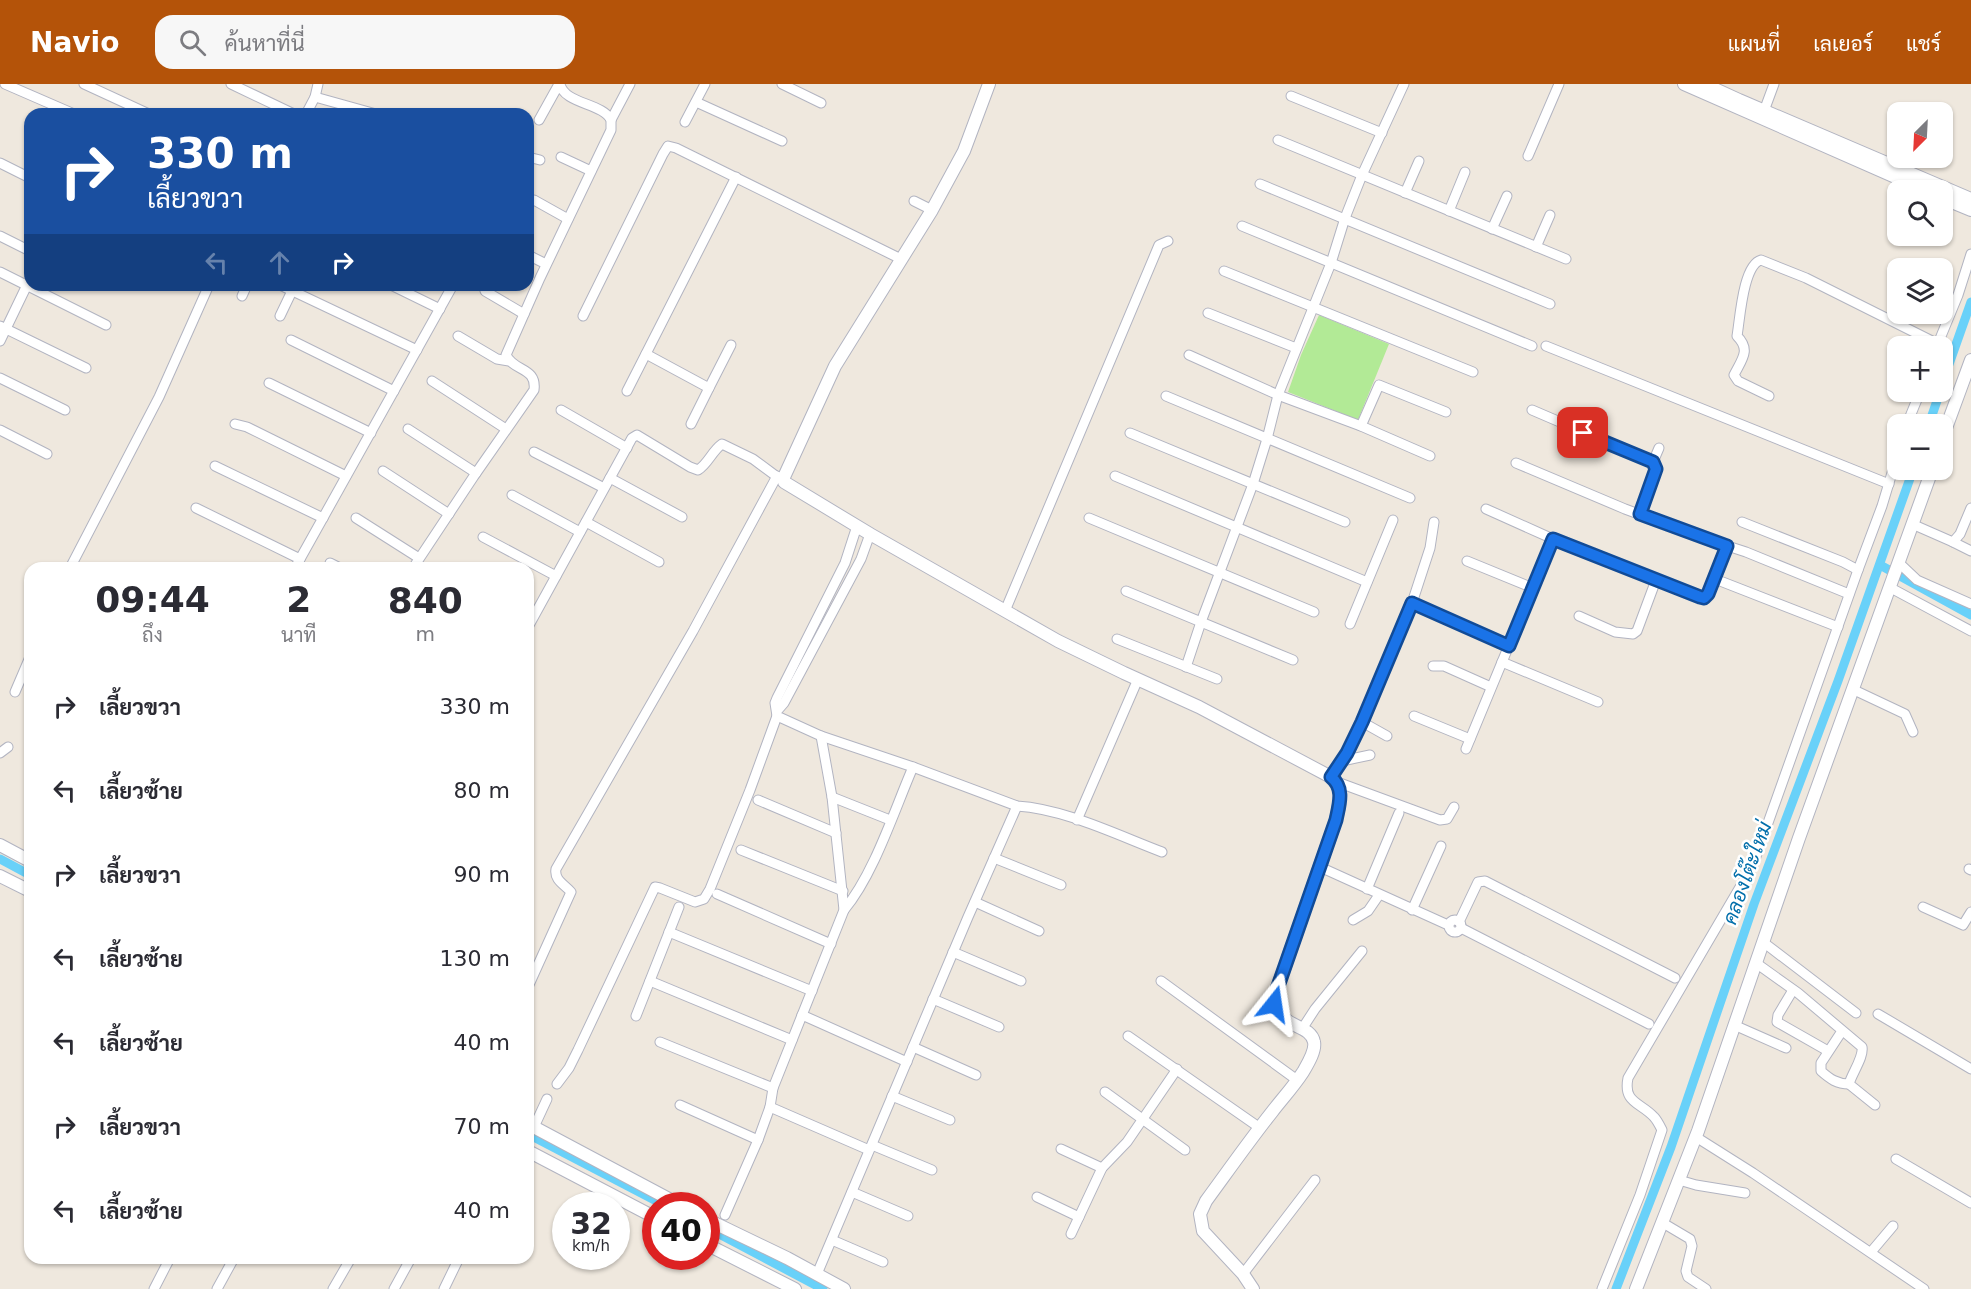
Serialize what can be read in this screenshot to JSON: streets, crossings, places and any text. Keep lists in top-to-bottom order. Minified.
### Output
{"water":["คลองโต๊ะใหม่"],"north":"bottom left","page":{"header":"Navio","search":"ค้นหาที่นี่","nav":["แผนที่","เลเยอร์","แชร์"],"map_buttons":["+","−"],"turn":["330 m","เลี้ยวขวา"],"eta":["09:44","ถึง","2","นาที","840","m"],"list":[{"name":"เลี้ยวขวา","value":"330 m"},{"name":"เลี้ยวซ้าย","value":"80 m"},{"name":"เลี้ยวขวา","value":"90 m"},{"name":"เลี้ยวซ้าย","value":"130 m"},{"name":"เลี้ยวซ้าย","value":"40 m"},{"name":"เลี้ยวขวา","value":"70 m"},{"name":"เลี้ยวซ้าย","value":"40 m"}],"speed":"32 km/h","limit":"40"}}
